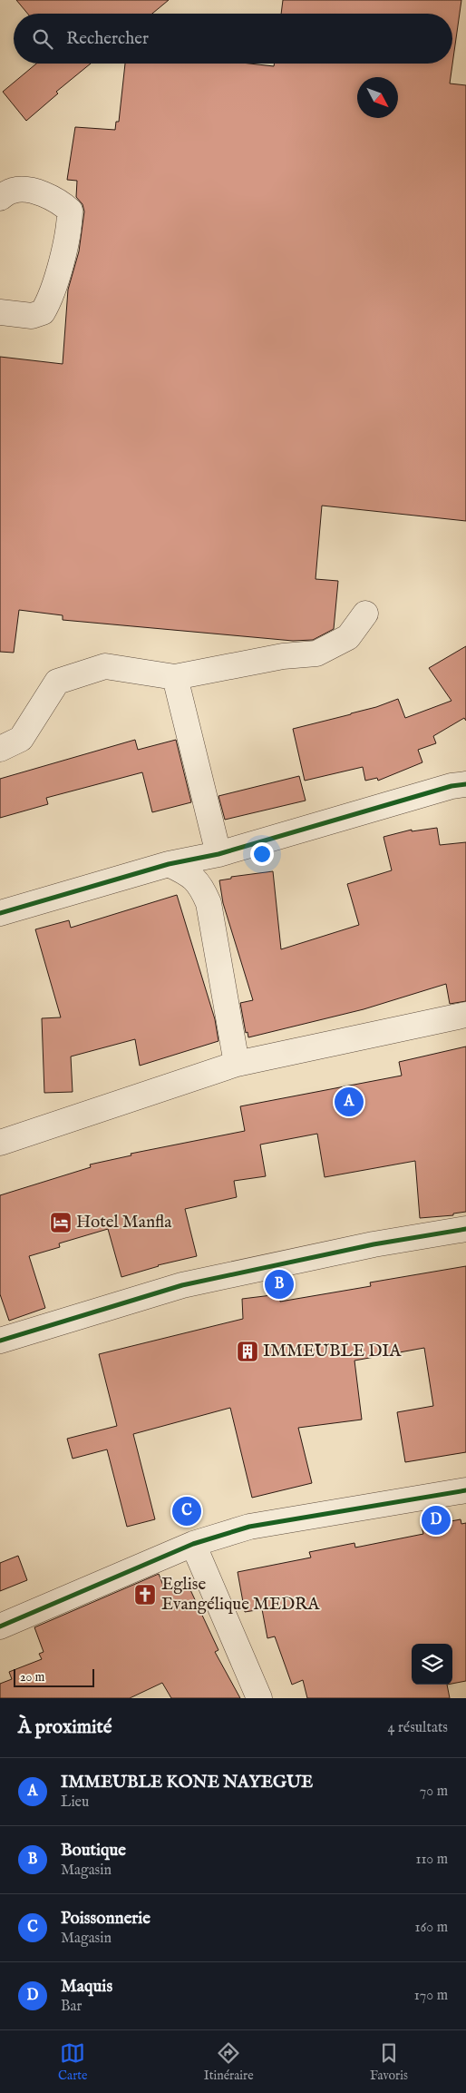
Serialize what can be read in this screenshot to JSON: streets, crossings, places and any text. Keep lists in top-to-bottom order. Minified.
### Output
{"places":{"hotel":["Hotel Manfla"],"building":["IMMEUBLE DIA"],"church":["Eglise Evangélique MEDRA"]},"scale_bar":"20 m","north":"bottom right","page":{"search":"Rechercher","pins":["A","B","C","D"],"scale":"20 m","heading":["À proximité","4 résultats"],"list":[{"mark":"A","name":"IMMEUBLE KONE NAYEGUE","note":"Lieu","value":"70 m"},{"mark":"B","name":"Boutique","note":"Magasin","value":"110 m"},{"mark":"C","name":"Poissonnerie","note":"Magasin","value":"160 m"},{"mark":"D","name":"Maquis","note":"Bar","value":"170 m"}],"nav":["Carte","Itinéraire","Favoris"]}}
